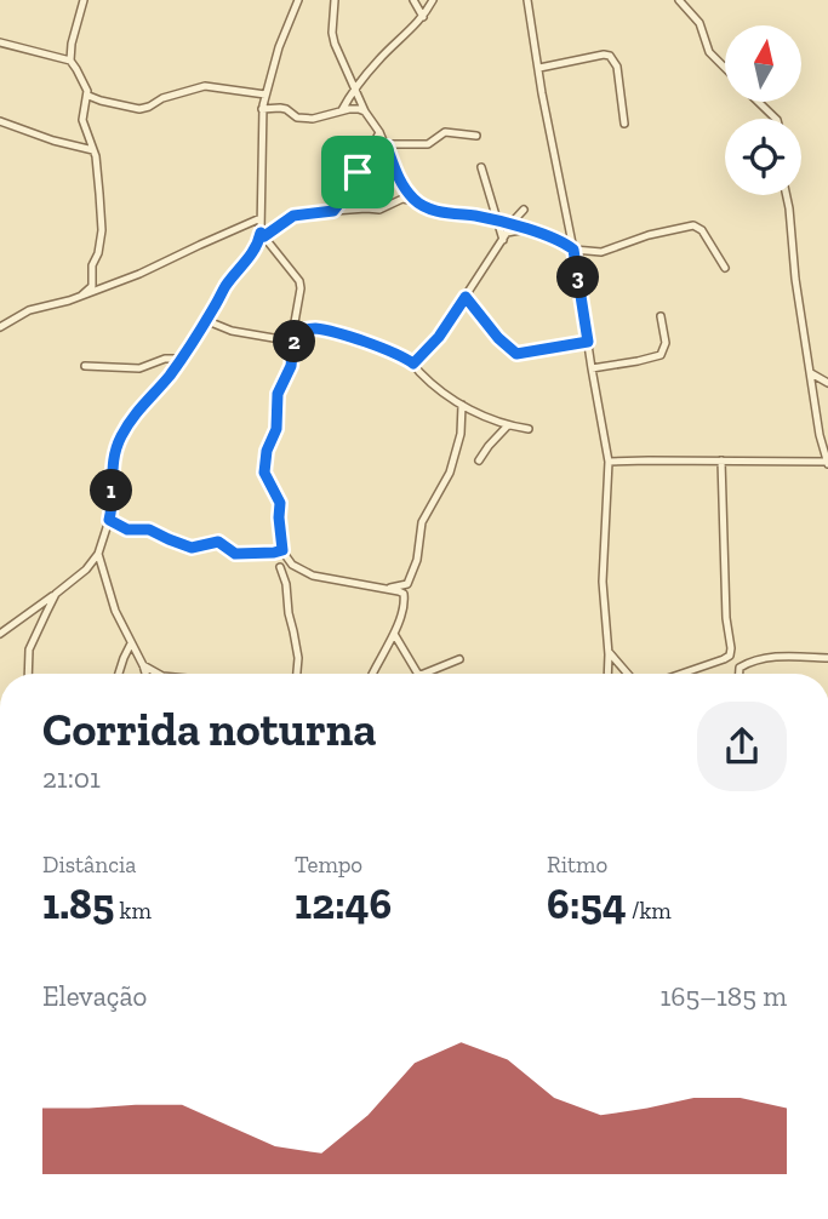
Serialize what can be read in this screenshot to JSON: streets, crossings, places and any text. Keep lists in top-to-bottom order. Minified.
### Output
{"north":"top","page":{"pins":["3","2","1"],"heading":["Corrida noturna","21:01"],"stats":[["Distância","1.85 km"],["Tempo","12:46"],["Ritmo","6:54 /km"]],"chart":["Elevação","165–185 m"]}}
